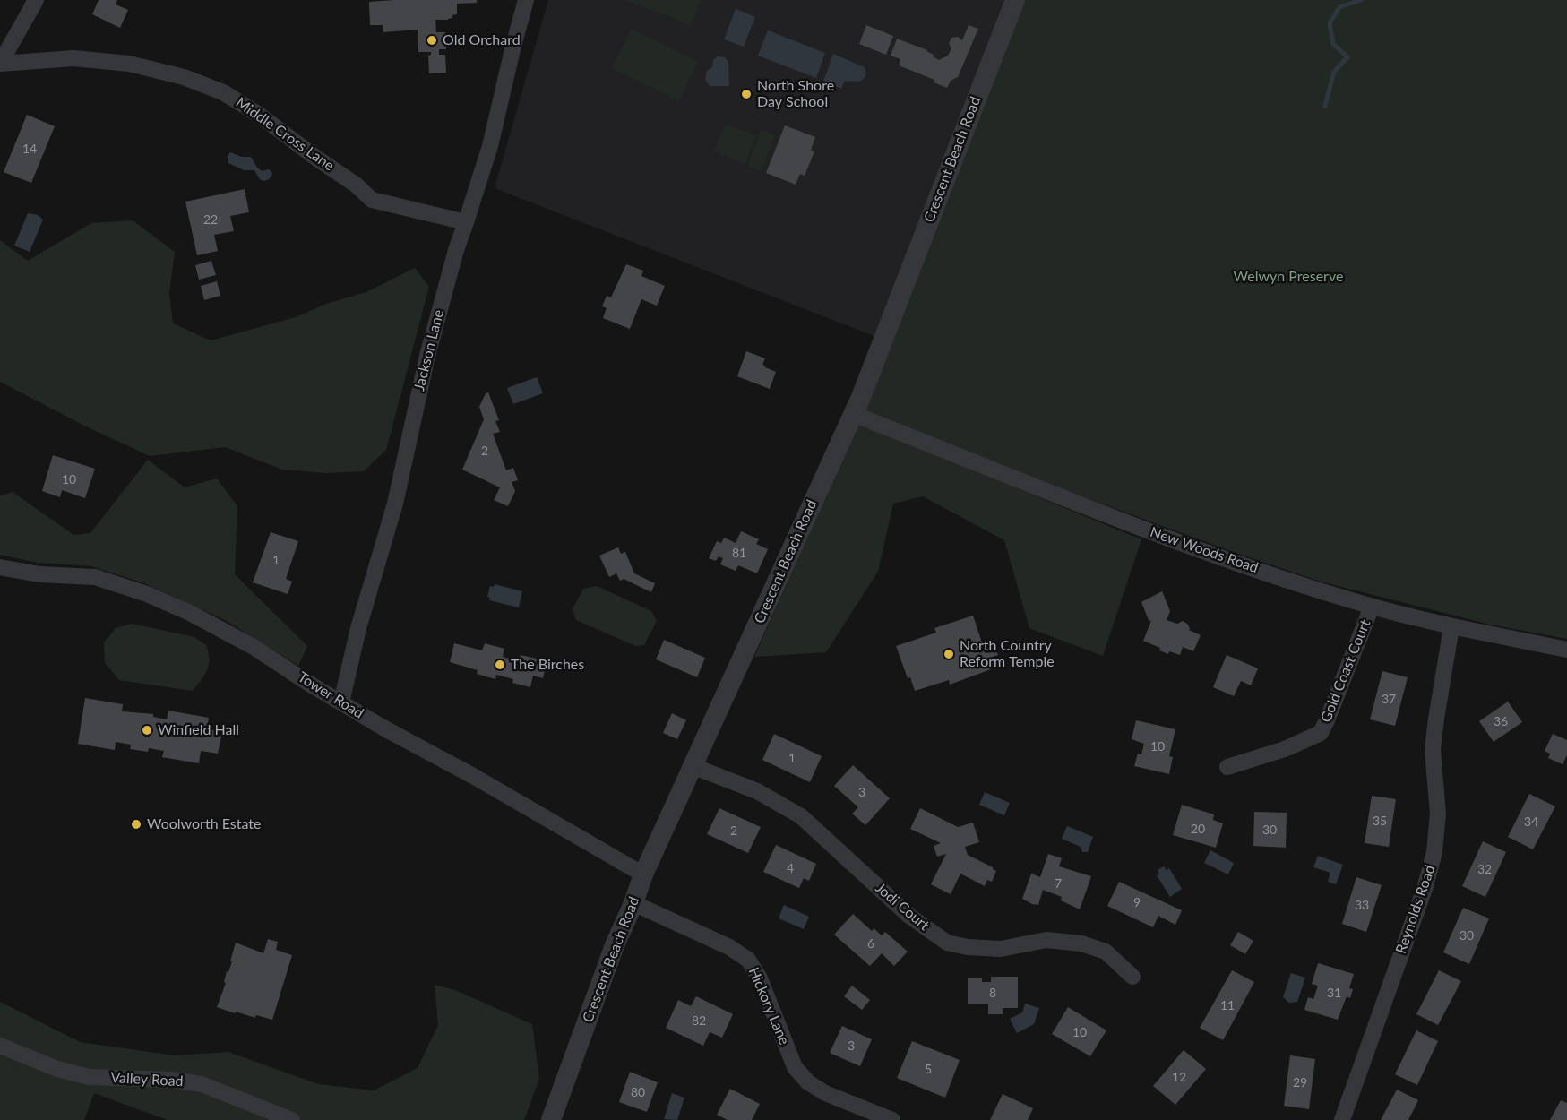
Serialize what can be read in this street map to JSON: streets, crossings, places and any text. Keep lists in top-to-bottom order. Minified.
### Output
{"streets":{"street":["Middle Cross Lane","Crescent Beach Road","Jackson Lane","New Woods Road","Gold Coast Court","Tower Road","Jodi Court","Reynolds Road","Hickory Lane","Valley Road"]},"crossings":[["Middle Cross Lane","Jackson Lane"],["Crescent Beach Road","New Woods Road"],["Crescent Beach Road","Tower Road"],["Crescent Beach Road","Jodi Court"],["Crescent Beach Road","Hickory Lane"],["Jackson Lane","Tower Road"],["New Woods Road","Gold Coast Court"],["New Woods Road","Reynolds Road"]],"parks":["Welwyn Preserve"],"places":["Old Orchard","North Shore Day School","North Country Reform Temple","The Birches","Winfield Hall","Woolworth Estate"],"house_numbers":["14","22","2","10","81","1","37","36","10","1","3","35","34","20","30","2","4","32","7","9","33","30","6","8","31","11","82","10","3","5","12","29","80"]}
